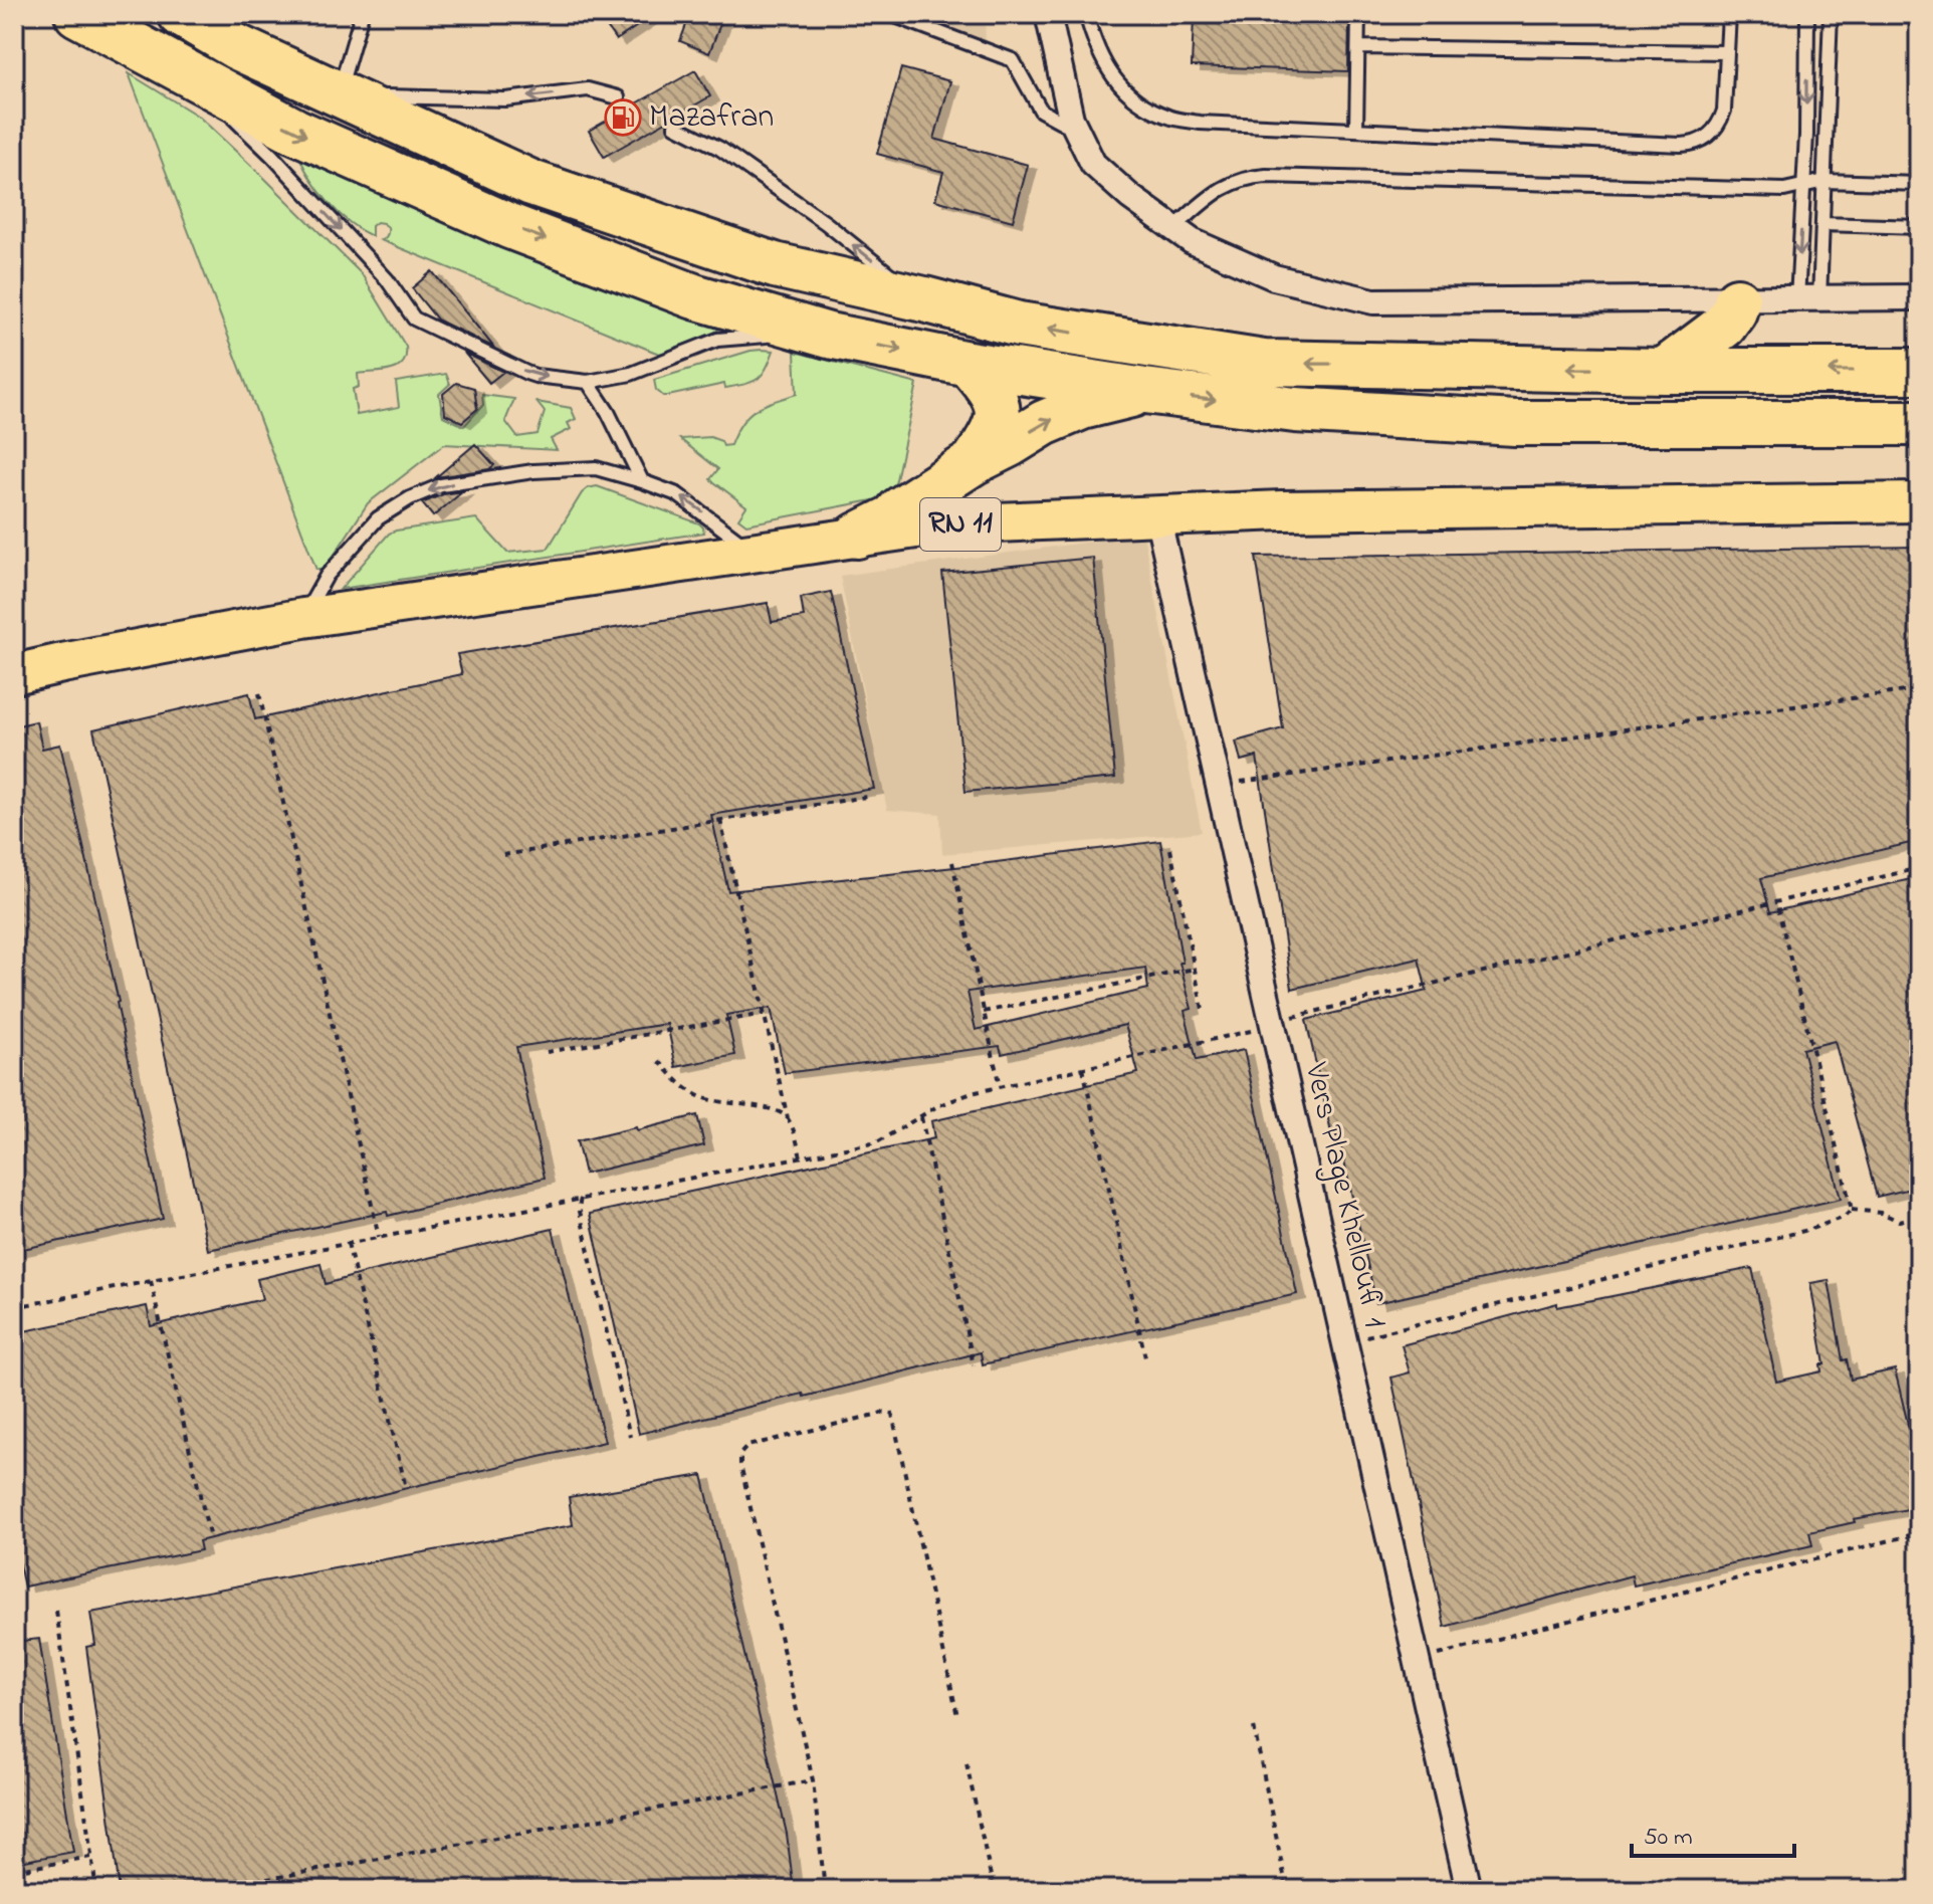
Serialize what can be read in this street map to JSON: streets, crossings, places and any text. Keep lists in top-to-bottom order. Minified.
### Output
{"streets":{"main road":["RN 11"],"street":["Vers Plage Khelloufi 1"]},"crossings":[["RN 11","Vers Plage Khelloufi 1"]],"places":{"fuel station":["Mazafran"]},"scale_bar":"50 m"}
